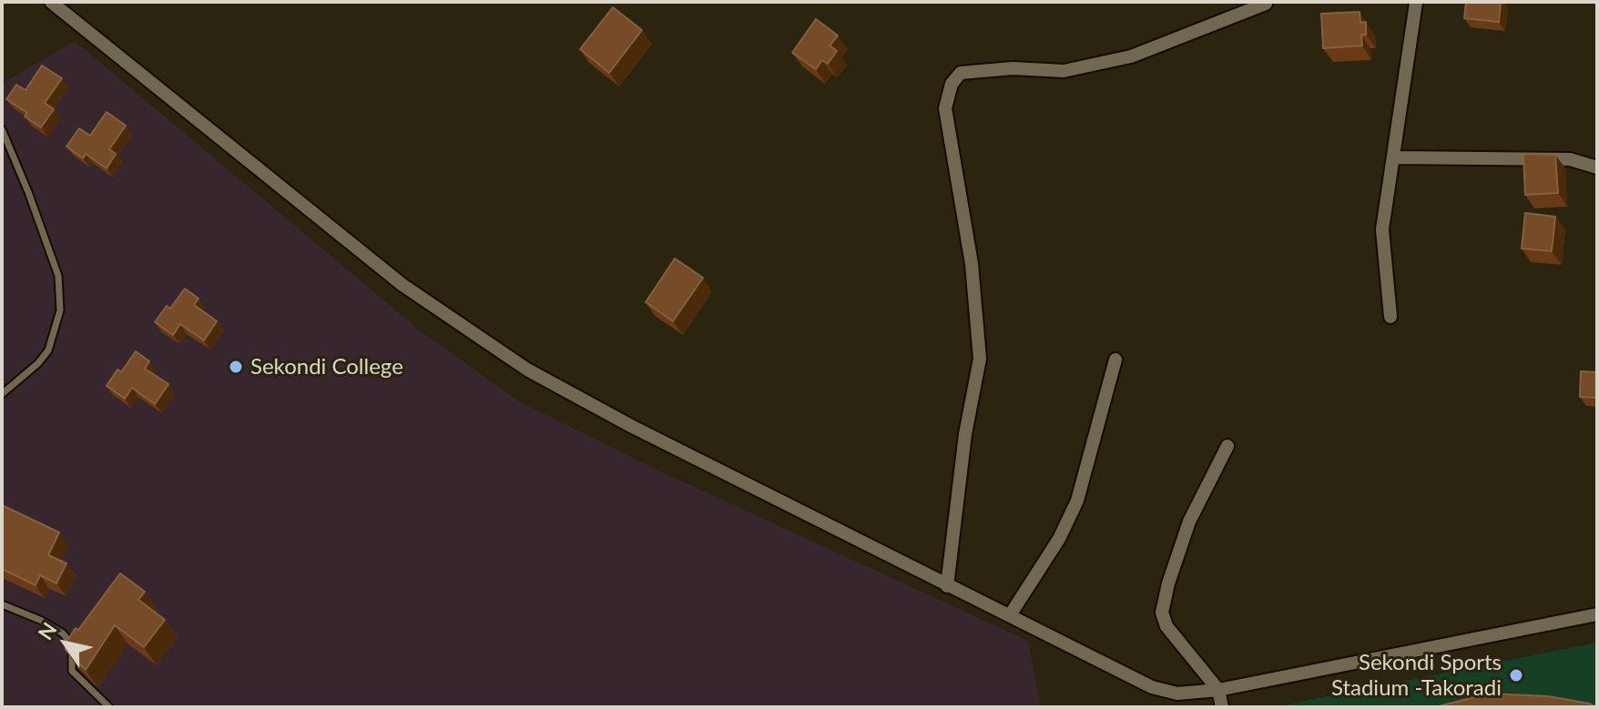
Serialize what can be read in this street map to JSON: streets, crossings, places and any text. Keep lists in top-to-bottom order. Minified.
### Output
{"places":["Sekondi College","Sekondi Sports Stadium -Takoradi"],"north":"top left"}
